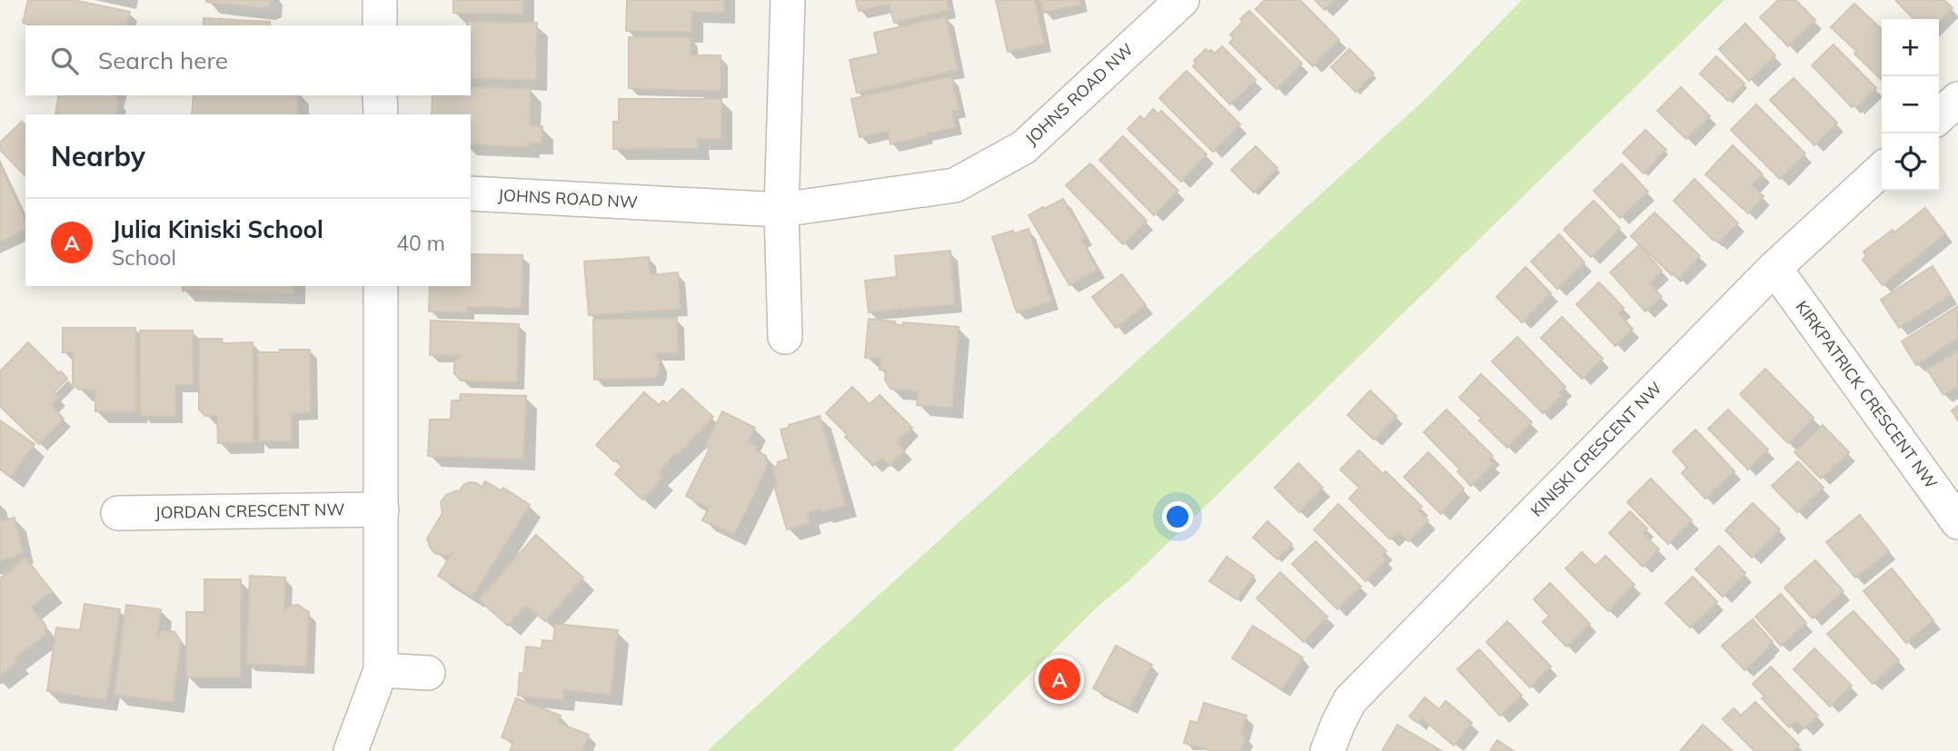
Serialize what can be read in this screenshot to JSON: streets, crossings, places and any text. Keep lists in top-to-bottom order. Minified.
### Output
{"streets":{"street":["JOHNS ROAD NW","KIRKPATRICK CRESCENT NW","KINISKI CRESCENT NW","JORDAN CRESCENT NW"]},"crossings":[["KIRKPATRICK CRESCENT NW","KINISKI CRESCENT NW"]],"page":{"map_buttons":["+","−"],"search":"Search here","heading":"Nearby","list":[{"mark":"A","name":"Julia Kiniski School","note":"School","value":"40 m"}],"pins":"A"}}
